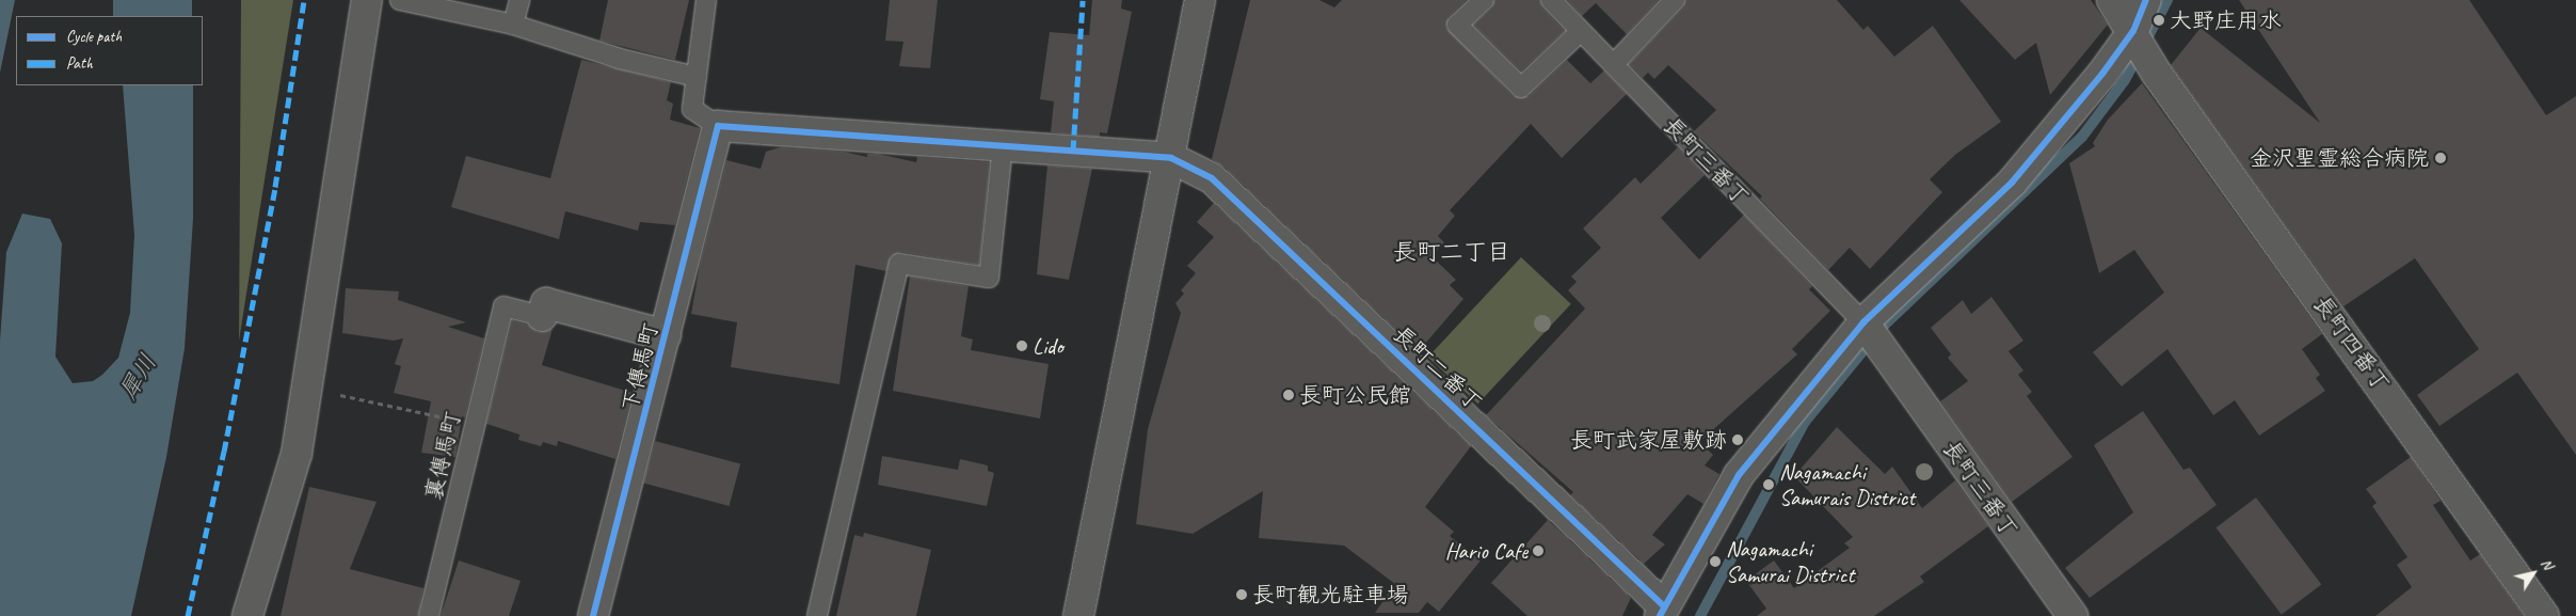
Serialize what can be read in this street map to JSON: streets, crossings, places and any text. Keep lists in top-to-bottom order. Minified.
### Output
{"streets":{"street":["長町三番丁","長町四番丁","下傳馬町","長町二番丁"],"lane":["裏傳馬町"]},"districts":["長町二丁目"],"water":["犀川"],"places":["大野庄用水","金沢聖霊総合病院","Lido","長町公民館","長町武家屋敷跡","Nagamachi Samurais District","Hario Cafe","Nagamachi Samurai District","長町観光駐車場"],"legend":["Cycle path","Path"],"north":"top right"}
